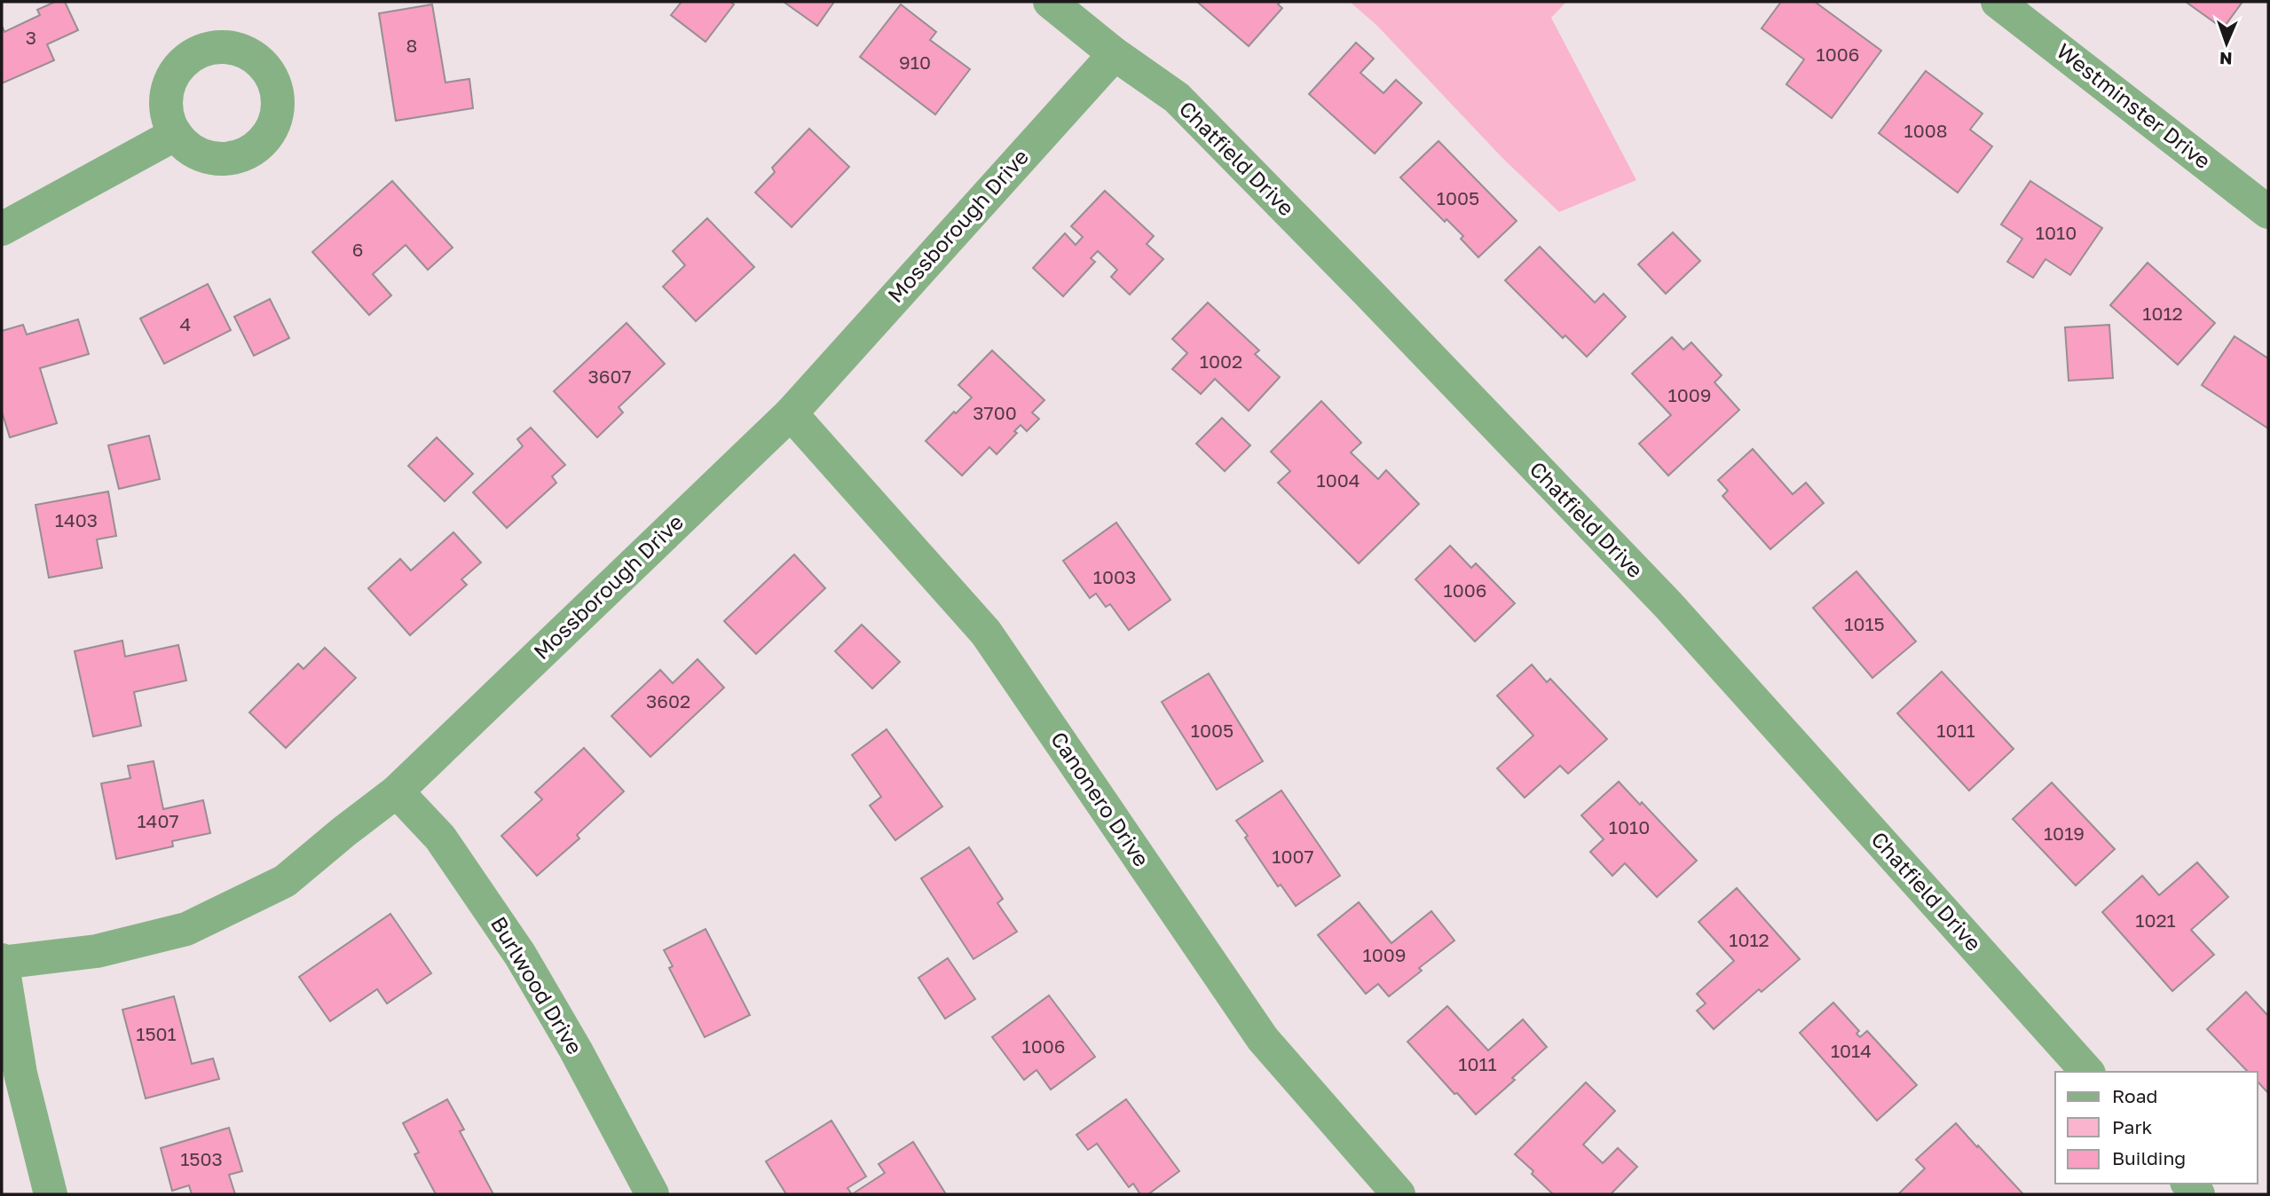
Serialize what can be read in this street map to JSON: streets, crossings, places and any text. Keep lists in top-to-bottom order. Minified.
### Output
{"streets":{"street":["Westminster Drive","Chatfield Drive","Mossborough Drive","Canonero Drive","Burlwood Drive"]},"crossings":[["Chatfield Drive","Mossborough Drive"],["Mossborough Drive","Canonero Drive"],["Mossborough Drive","Burlwood Drive"]],"house_numbers":["3","8","1006","910","1008","1005","1010","6","1012","4","1002","3607","1009","3700","1004","1403","1003","1006","1015","3602","1005","1011","1407","1010","1019","1007","1021","1012","1009","1501","1006","1014","1011","1503"],"legend":["Road","Park","Building"],"north":"bottom"}
